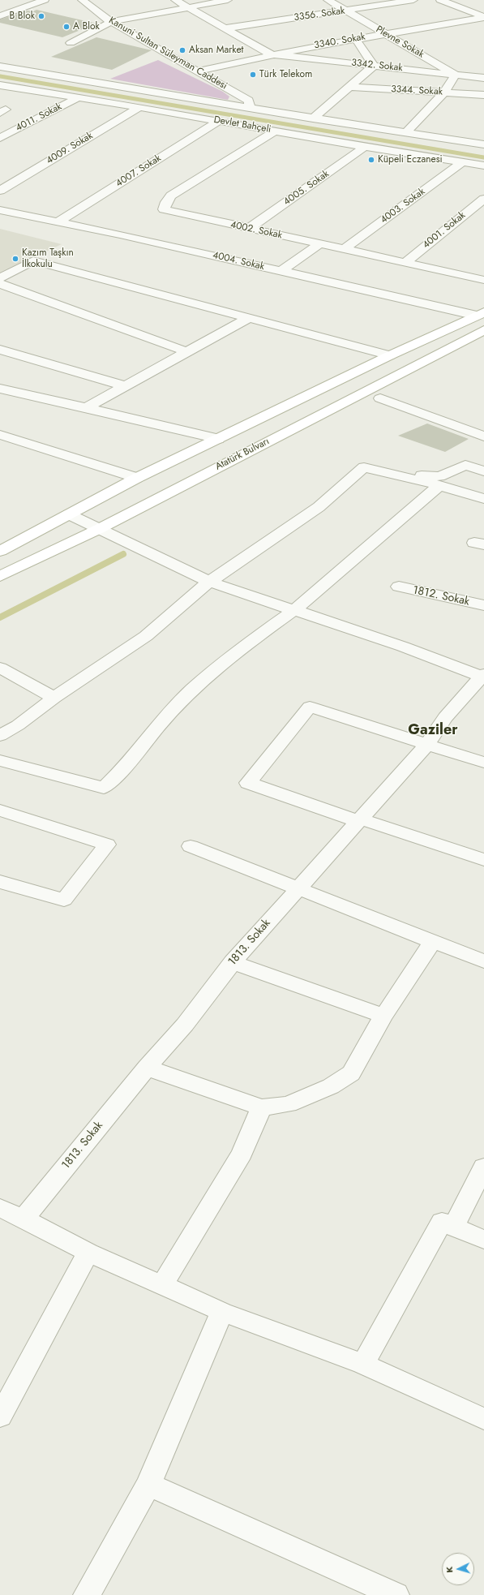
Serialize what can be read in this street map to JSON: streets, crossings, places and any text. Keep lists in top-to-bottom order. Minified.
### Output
{"streets":{"main road":["Atatürk Bulvarı"],"street":["3356. Sokak","3340. Sokak","Plevne Sokak","Kanuni Sultan Süleyman Caddesi","3342. Sokak","3344. Sokak","4011. Sokak","Devlet Bahçeli","4009. Sokak","4007. Sokak","4005. Sokak","4003. Sokak","4002. Sokak","4001. Sokak","4004. Sokak","1812. Sokak","1813. Sokak"]},"crossings":[["3356. Sokak","Plevne Sokak"],["3340. Sokak","Plevne Sokak"],["3340. Sokak","Kanuni Sultan Süleyman Caddesi"],["3340. Sokak","3342. Sokak"],["Plevne Sokak","3342. Sokak"],["Kanuni Sultan Süleyman Caddesi","Devlet Bahçeli"],["4011. Sokak","Devlet Bahçeli"],["Devlet Bahçeli","4009. Sokak"],["Devlet Bahçeli","4007. Sokak"],["Devlet Bahçeli","4005. Sokak"],["Devlet Bahçeli","4003. Sokak"],["Devlet Bahçeli","4002. Sokak"],["4007. Sokak","4004. Sokak"],["4005. Sokak","4002. Sokak"],["4003. Sokak","4002. Sokak"],["4002. Sokak","4001. Sokak"]],"districts":["Gaziler"],"places":["B Blok","A Blok","Aksan Market","Türk Telekom","Küpeli Eczanesi","Kazım Taşkın İlkokulu"],"north":"left"}
